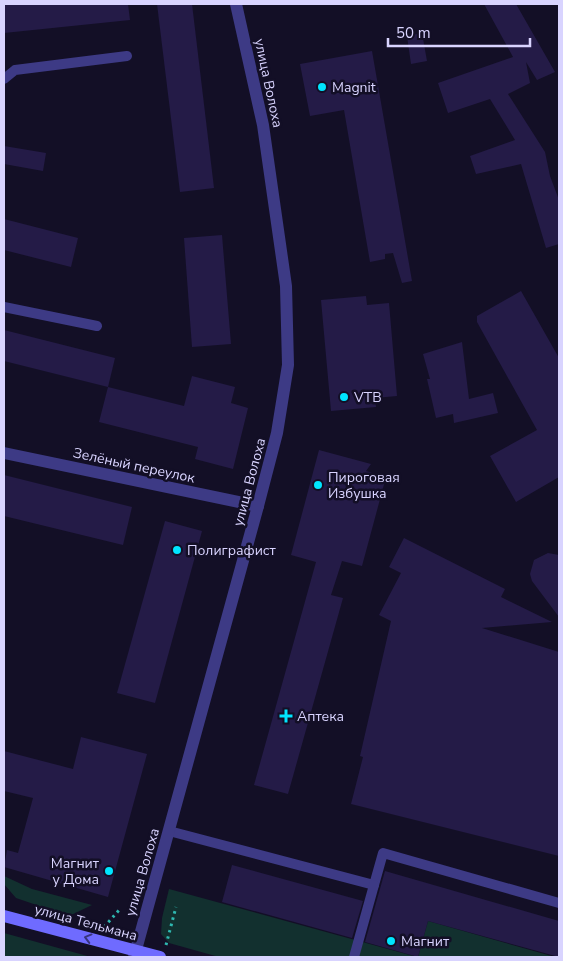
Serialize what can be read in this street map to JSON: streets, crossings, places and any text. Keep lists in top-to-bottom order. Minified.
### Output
{"streets":{"main road":["улица Тельмана"],"street":["улица Волоха","Зелёный переулок"]},"crossings":[["улица Волоха","Зелёный переулок"],["улица Волоха","улица Тельмана"]],"one_way":["улица Тельмана"],"places":{"other":["Magnit","VTB","Пироговая Избушка","Полиграфист","Магнит у Дома","Магнит"],"health":["Аптека"]},"scale_bar":"50 m"}
